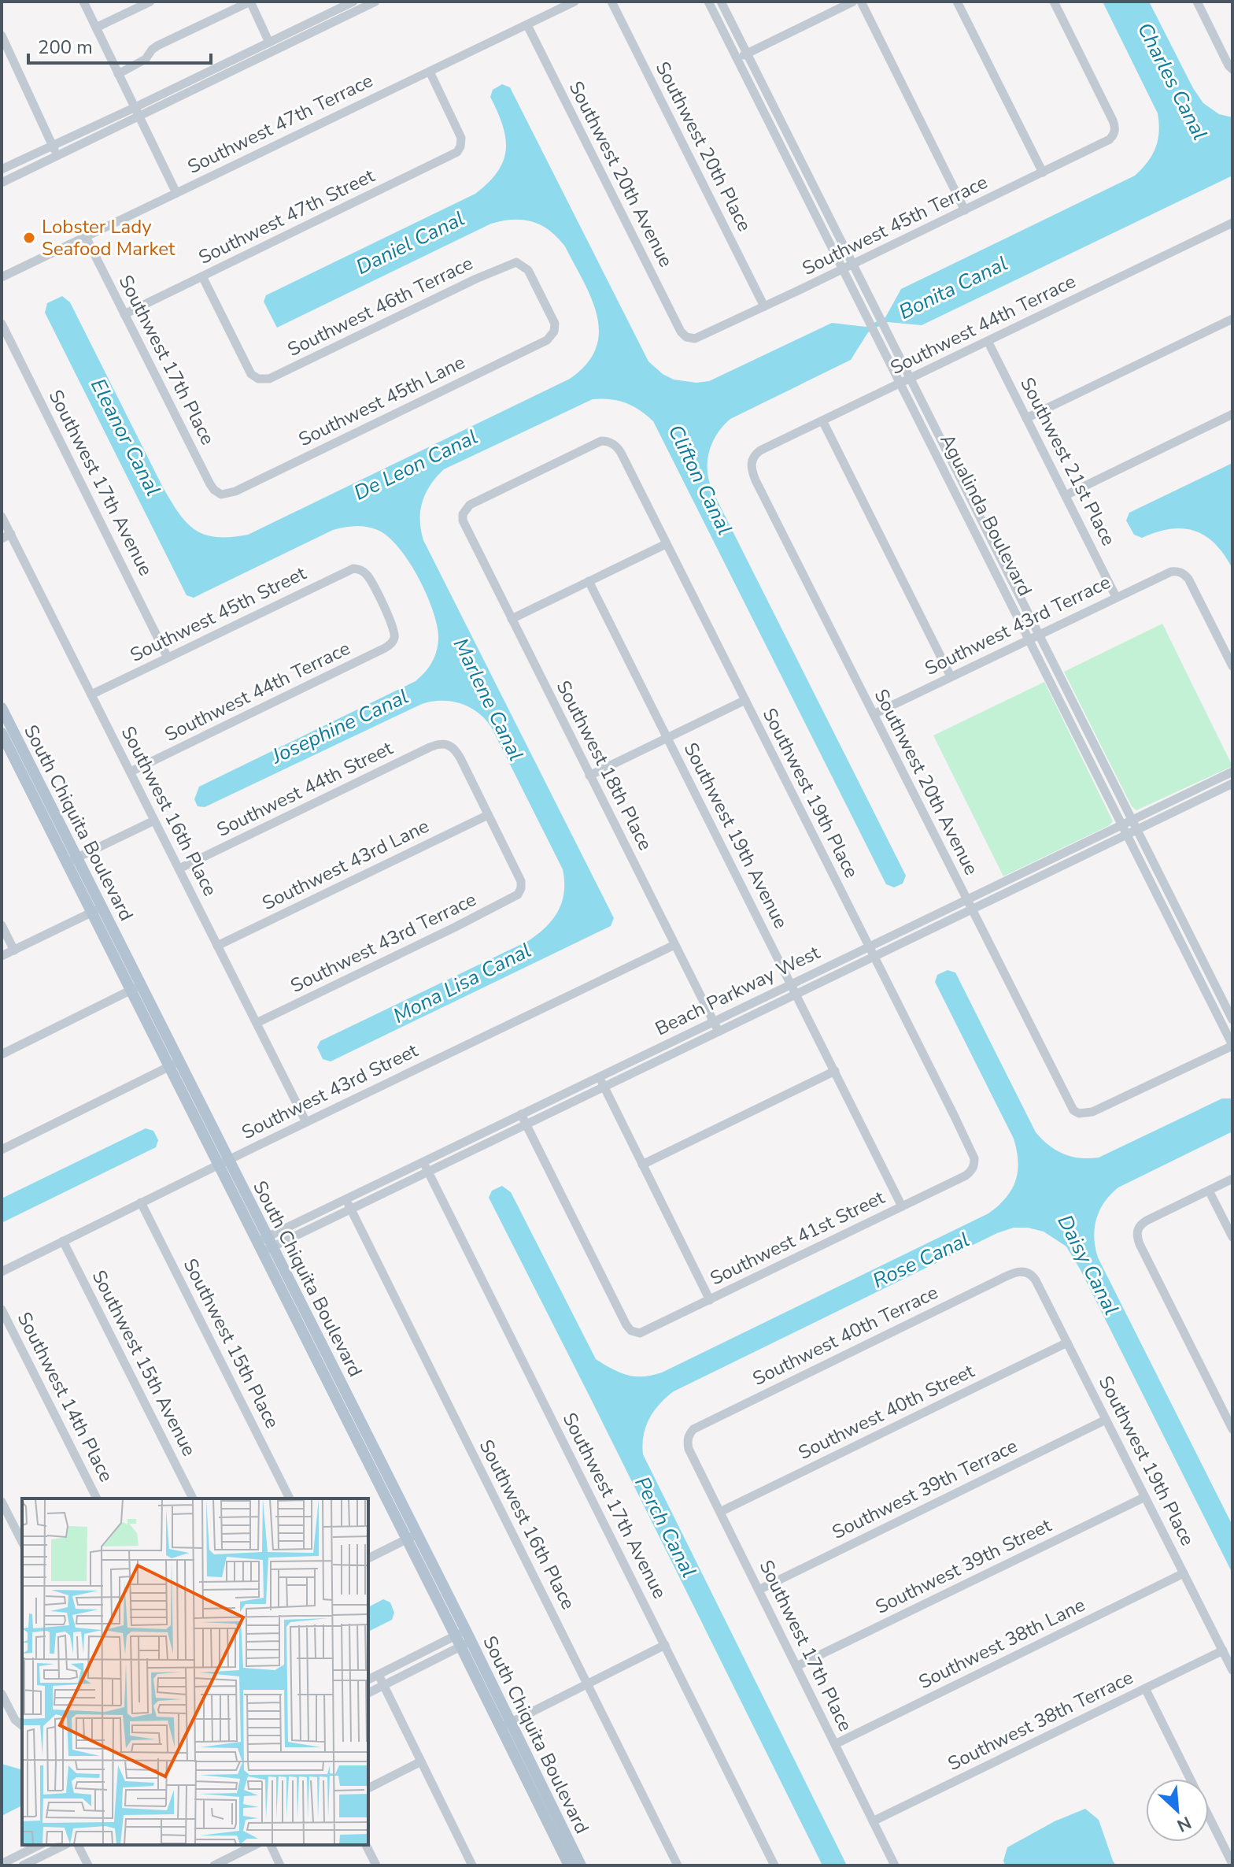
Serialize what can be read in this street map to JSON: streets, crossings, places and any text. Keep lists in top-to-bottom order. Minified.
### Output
{"streets":{"main road":["South Chiquita Boulevard"],"street":["Southwest 47th Terrace","Southwest 20th Place","Southwest 20th Avenue","Southwest 47th Street","Southwest 45th Terrace","Southwest 46th Terrace","Southwest 44th Terrace","Southwest 17th Place","Southwest 45th Lane","Southwest 21st Place","Southwest 17th Avenue","Agualinda Boulevard","Southwest 45th Street","Southwest 43rd Terrace","Southwest 18th Place","Southwest 44th Street","Southwest 19th Place","Southwest 16th Place","Southwest 19th Avenue","Southwest 43rd Lane","Beach Parkway West","Southwest 43rd Street","Southwest 41st Street","Southwest 40th Terrace","Southwest 15th Place","Southwest 15th Avenue","Southwest 14th Place","Southwest 40th Street","Southwest 39th Terrace","Southwest 39th Street","Southwest 38th Lane","Southwest 38th Terrace"]},"crossings":[["Southwest 47th Terrace","Southwest 20th Avenue"],["Southwest 47th Terrace","Southwest 47th Street"],["Southwest 47th Terrace","Southwest 17th Place"],["Southwest 20th Place","Southwest 45th Terrace"],["Southwest 20th Avenue","Southwest 45th Terrace"],["Southwest 20th Avenue","Southwest 44th Terrace"],["Southwest 20th Avenue","Agualinda Boulevard"],["Southwest 20th Avenue","Southwest 43rd Terrace"],["Southwest 20th Avenue","Beach Parkway West"],["Southwest 47th Street","Southwest 46th Terrace"],["Southwest 47th Street","Southwest 17th Place"],["Southwest 45th Terrace","Agualinda Boulevard"],["Southwest 46th Terrace","Southwest 45th Lane"],["Southwest 44th Terrace","Southwest 21st Place"],["Southwest 44th Terrace","Agualinda Boulevard"],["Southwest 44th Terrace","Southwest 45th Street"],["Southwest 44th Terrace","Southwest 16th Place"],["Southwest 17th Place","Southwest 45th Lane"],["Southwest 17th Place","Southwest 40th Terrace"],["Southwest 17th Place","Southwest 40th Street"],["Southwest 17th Place","Southwest 39th Terrace"],["Southwest 17th Place","Southwest 39th Street"],["Southwest 17th Place","Southwest 38th Lane"],["Southwest 17th Place","Southwest 38th Terrace"],["Southwest 21st Place","Southwest 43rd Terrace"],["Southwest 17th Avenue","Southwest 45th Street"],["Southwest 17th Avenue","Beach Parkway West"],["Agualinda Boulevard","Southwest 43rd Terrace"],["Agualinda Boulevard","Beach Parkway West"],["Southwest 45th Street","Southwest 16th Place"],["Southwest 43rd Terrace","Southwest 44th Street"],["Southwest 43rd Terrace","Southwest 16th Place"],["Southwest 43rd Terrace","Southwest 43rd Lane"],["Southwest 18th Place","Southwest 19th Place"],["Southwest 18th Place","Beach Parkway West"],["Southwest 18th Place","Southwest 43rd Street"],["Southwest 44th Street","Southwest 16th Place"],["Southwest 44th Street","Southwest 43rd Lane"],["Southwest 19th Place","Beach Parkway West"],["Southwest 19th Place","Southwest 41st Street"],["Southwest 19th Place","Southwest 40th Terrace"],["Southwest 19th Place","Southwest 40th Street"],["Southwest 19th Place","Southwest 39th Terrace"],["Southwest 19th Place","Southwest 39th Street"],["Southwest 19th Place","Southwest 38th Lane"],["Southwest 19th Place","Southwest 38th Terrace"],["Southwest 16th Place","Southwest 43rd Lane"],["Southwest 16th Place","Beach Parkway West"],["Southwest 16th Place","Southwest 43rd Street"],["South Chiquita Boulevard","Beach Parkway West"],["South Chiquita Boulevard","Southwest 43rd Street"],["Southwest 19th Avenue","Beach Parkway West"],["Southwest 19th Avenue","Southwest 41st Street"],["Beach Parkway West","Southwest 41st Street"],["Southwest 43rd Street","Southwest 15th Place"],["Southwest 43rd Street","Southwest 15th Avenue"]],"water":["Charles Canal","Daniel Canal","Bonita Canal","Eleanor Canal","De Leon Canal","Clifton Canal","Marlene Canal","Josephine Canal","Mona Lisa Canal","Rose Canal","Daisy Canal","Perch Canal"],"places":["Lobster Lady Seafood Market"],"scale_bar":"200 m","north":"bottom right"}
